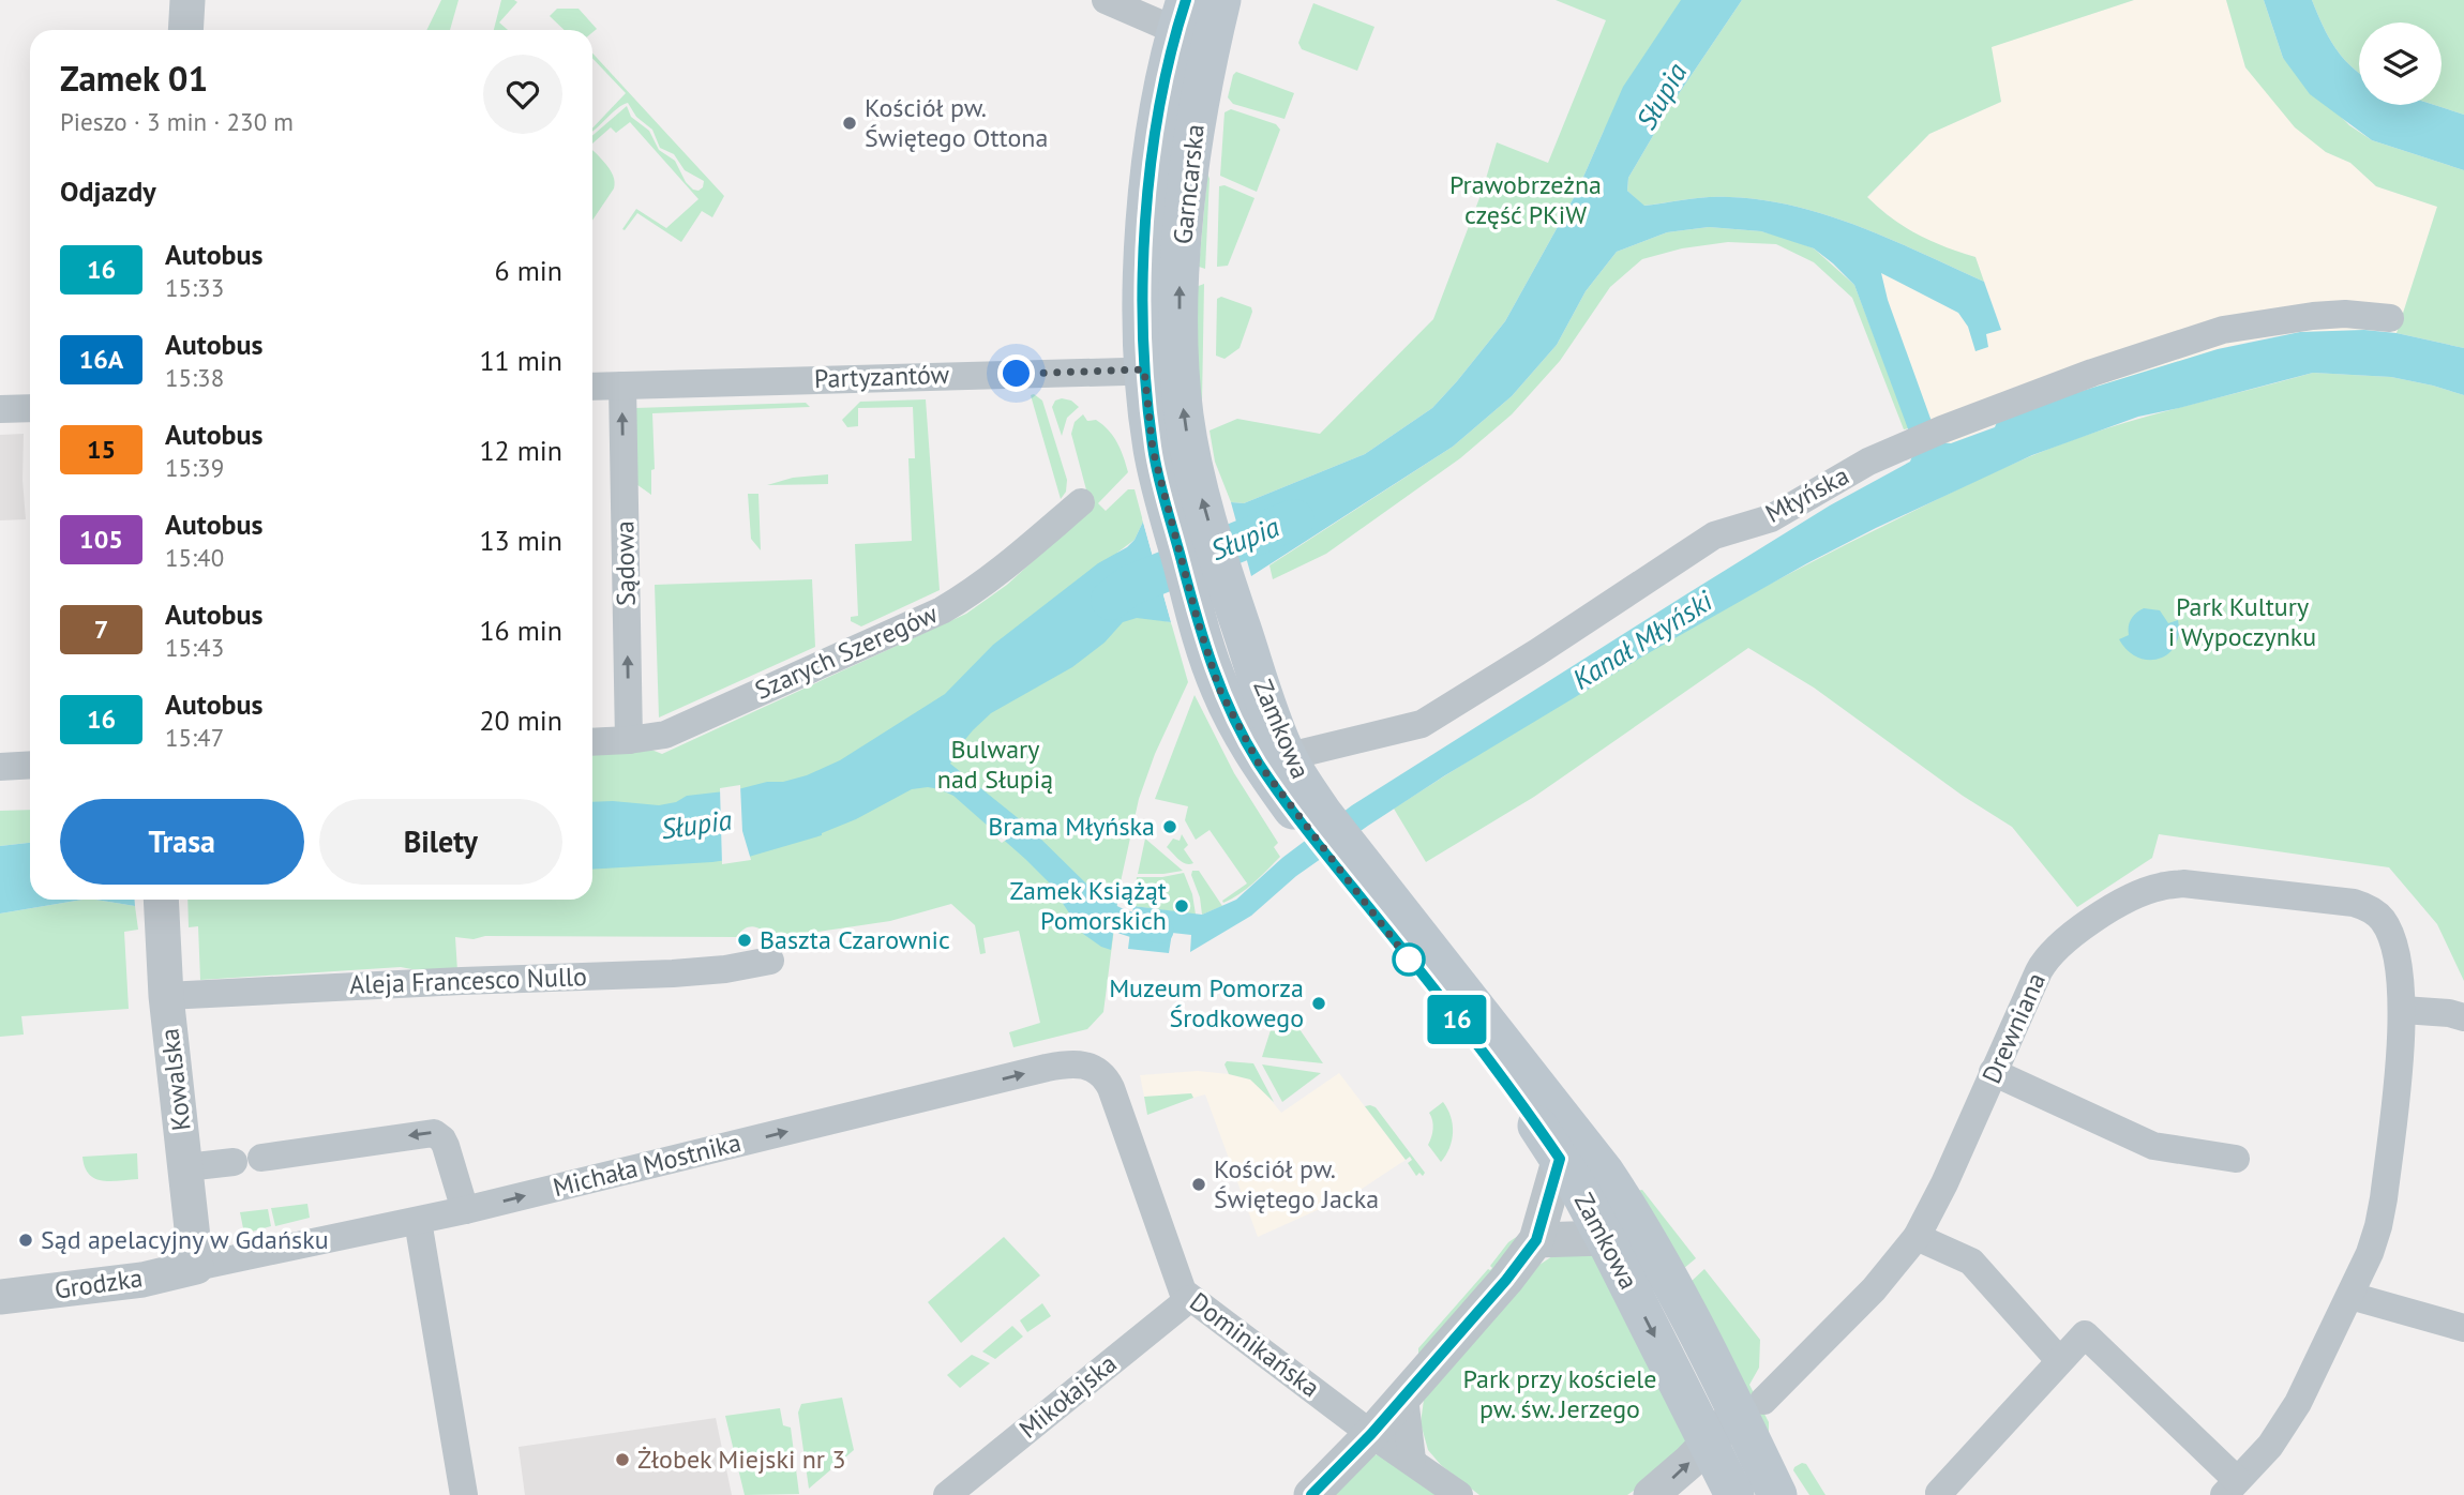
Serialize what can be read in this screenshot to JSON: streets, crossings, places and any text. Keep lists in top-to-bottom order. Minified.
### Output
{"streets":{"main road":["Garncarska","Zamkowa"],"street":["Partyzantów","Młyńska","Sądowa","Szarych Szeregów","Aleja Francesco Nullo","Drewniana","Kowalska","Michała Mostnika","Grodzka","Dominikańska","Mikołajska"]},"crossings":[["Garncarska","Partyzantów"],["Garncarska","Zamkowa"],["Partyzantów","Sądowa"],["Partyzantów","Zamkowa"],["Młyńska","Zamkowa"],["Sądowa","Szarych Szeregów"],["Zamkowa","Drewniana"],["Aleja Francesco Nullo","Kowalska"],["Kowalska","Michała Mostnika"],["Kowalska","Grodzka"],["Michała Mostnika","Grodzka"],["Michała Mostnika","Dominikańska"],["Dominikańska","Mikołajska"]],"one_way":["Sądowa","Michała Mostnika"],"water":["Słupia","Kanał Młyński"],"parks":["Prawobrzeżna część PKiW","Park Kultury i Wypoczynku","Bulwary nad Słupią","Park przy kościele pw. św. Jerzego"],"places":["Kościół pw. Świętego Ottona","Brama Młyńska","Zamek Książąt Pomorskich","Baszta Czarownic","Muzeum Pomorza Środkowego","Kościół pw. Świętego Jacka","Sąd apelacyjny w Gdańsku","Żłobek Miejski nr 3"],"lines":["bus line 16"],"page":{"on_map":"16","heading":[["Zamek 01","Pieszo · 3 min · 230 m"],"Odjazdy"],"list":[{"mark":"16","name":"Autobus","note":"15:33","value":"6 min"},{"mark":"16A","name":"Autobus","note":"15:38","value":"11 min"},{"mark":"15","name":"Autobus","note":"15:39","value":"12 min"},{"mark":"105","name":"Autobus","note":"15:40","value":"13 min"},{"mark":"7","name":"Autobus","note":"15:43","value":"16 min"},{"mark":"16","name":"Autobus","note":"15:47","value":"20 min"}],"buttons":["Trasa","Bilety"]}}
